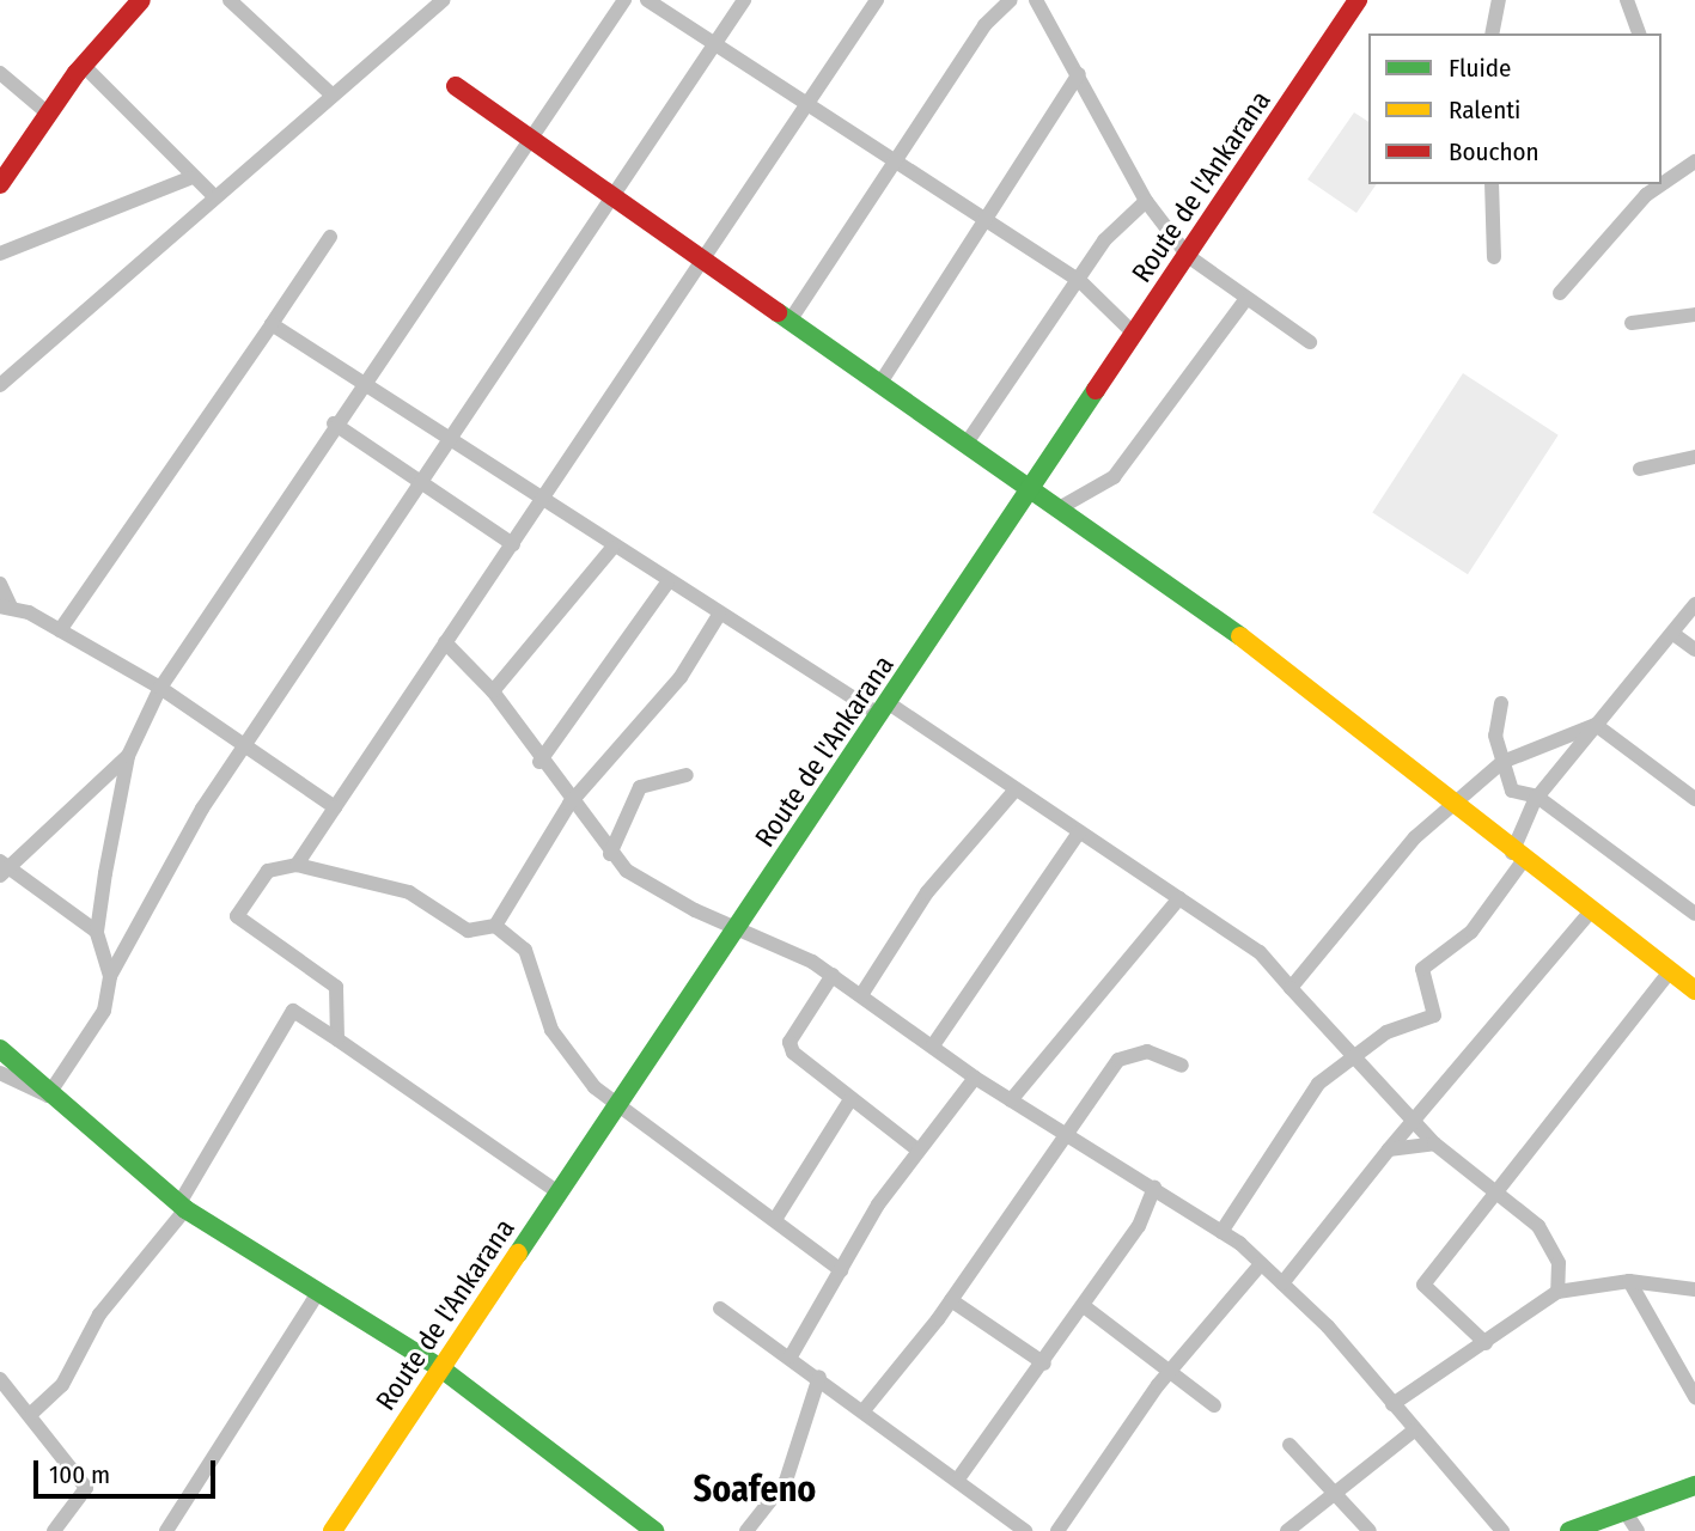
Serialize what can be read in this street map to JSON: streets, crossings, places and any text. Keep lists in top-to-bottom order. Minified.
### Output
{"streets":{"main road":["Route de l'Ankarana"]},"districts":["Soafeno"],"legend":["Fluide","Ralenti","Bouchon"],"scale_bar":"100 m"}
